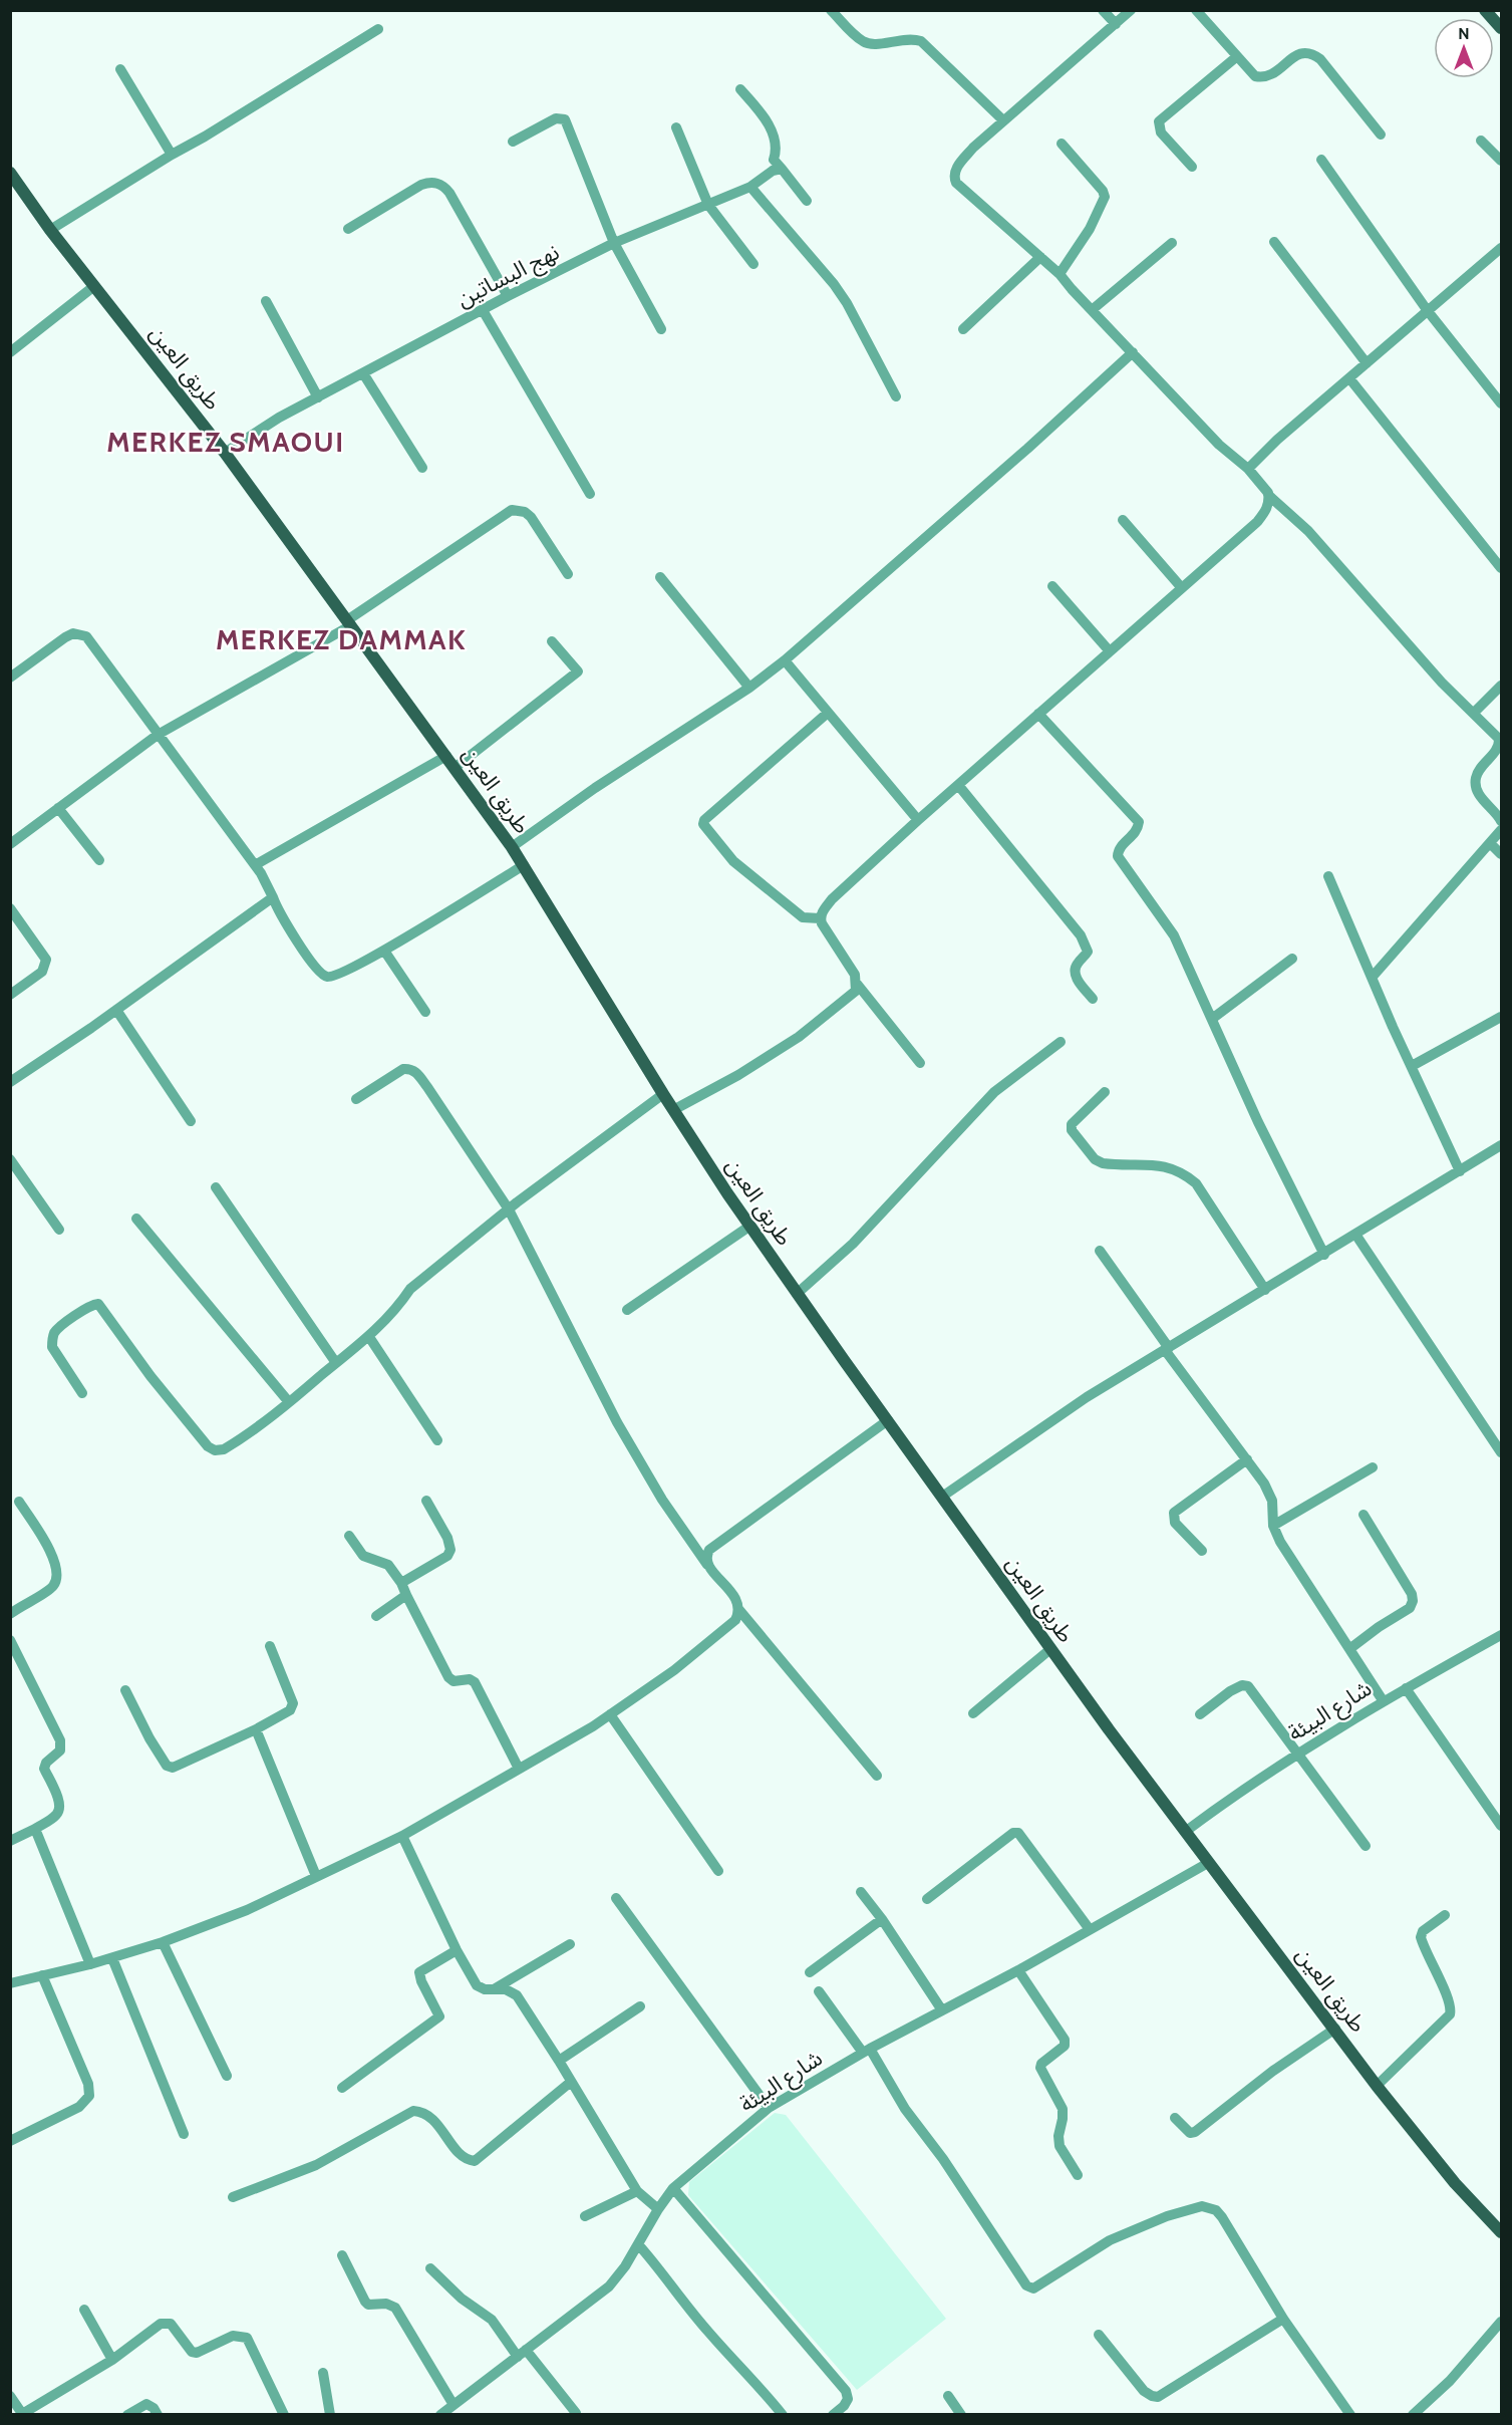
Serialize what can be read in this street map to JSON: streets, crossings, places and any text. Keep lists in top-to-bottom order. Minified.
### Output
{"streets":{"main road":["طريق العين"],"street":["نهج البساتين","شارع البيئة"]},"crossings":[["نهج البساتين","طريق العين"],["طريق العين","شارع البيئة"]],"districts":["MERKEZ SMAOUI","MERKEZ DAMMAK"],"north":"top"}
